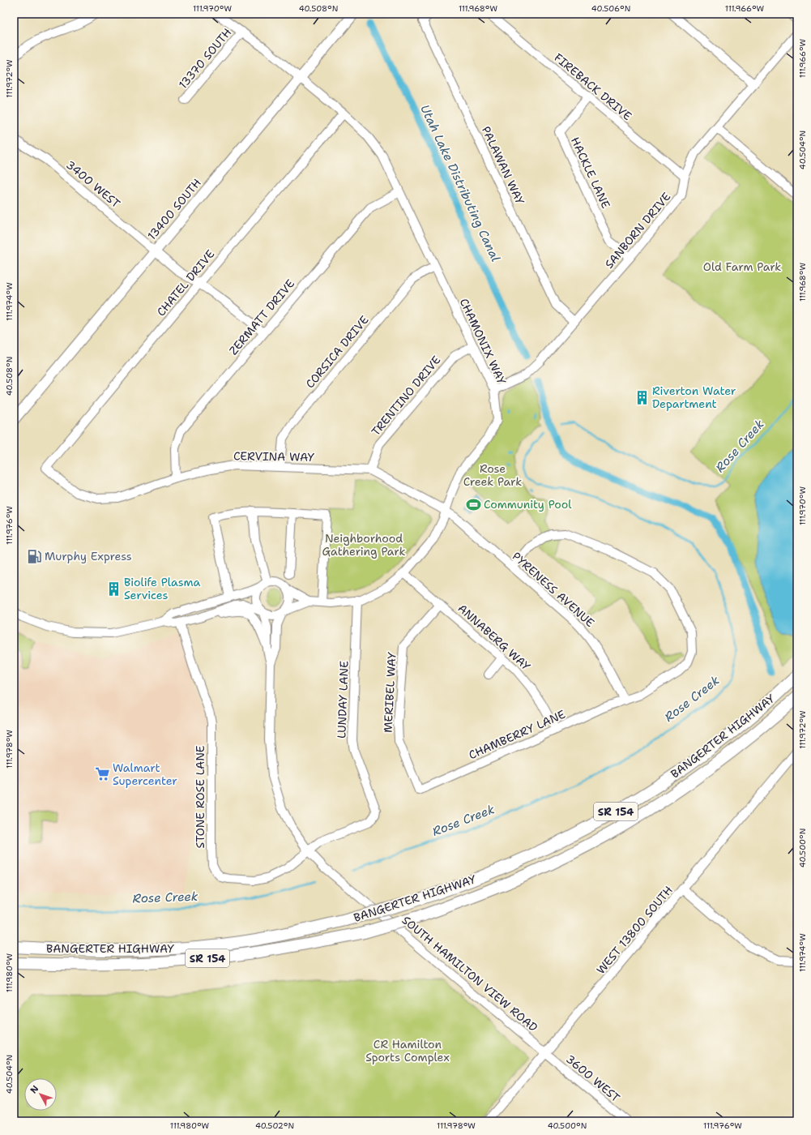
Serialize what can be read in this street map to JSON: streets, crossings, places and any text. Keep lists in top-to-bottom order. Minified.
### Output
{"streets":{"highway":["BANGERTER HIGHWAY","SR 154"],"main road":["13400 SOUTH"],"street":["13370 SOUTH","FIREBACK DRIVE","PALAWAN WAY","HACKLE LANE","3400 WEST","SANBORN DRIVE","CHATEL DRIVE","ZERMATT DRIVE","CHAMONIX WAY","CORSICA DRIVE","TRENTINO DRIVE","CERVINA WAY","PYRENESS AVENUE","ANNABERG WAY","MERIBEL WAY","LUNDAY LANE","CHAMBERRY LANE","STONE ROSE LANE","WEST 13800 SOUTH","SOUTH HAMILTON VIEW ROAD","3600 WEST"]},"crossings":[["13370 SOUTH","CHAMONIX WAY"],["FIREBACK DRIVE","HACKLE LANE"],["FIREBACK DRIVE","SANBORN DRIVE"],["PALAWAN WAY","SANBORN DRIVE"],["HACKLE LANE","SANBORN DRIVE"],["3400 WEST","13400 SOUTH"],["3400 WEST","CHATEL DRIVE"],["3400 WEST","ZERMATT DRIVE"],["13400 SOUTH","CHAMONIX WAY"],["SANBORN DRIVE","CHAMONIX WAY"],["CHATEL DRIVE","CHAMONIX WAY"],["CHATEL DRIVE","CERVINA WAY"],["ZERMATT DRIVE","CHAMONIX WAY"],["ZERMATT DRIVE","CERVINA WAY"],["CHAMONIX WAY","CORSICA DRIVE"],["CHAMONIX WAY","TRENTINO DRIVE"],["CHAMONIX WAY","CERVINA WAY"],["CHAMONIX WAY","PYRENESS AVENUE"],["CHAMONIX WAY","ANNABERG WAY"],["CHAMONIX WAY","LUNDAY LANE"],["CHAMONIX WAY","SOUTH HAMILTON VIEW ROAD"],["CORSICA DRIVE","CERVINA WAY"],["TRENTINO DRIVE","CERVINA WAY"],["CERVINA WAY","PYRENESS AVENUE"],["PYRENESS AVENUE","CHAMBERRY LANE"],["ANNABERG WAY","MERIBEL WAY"],["ANNABERG WAY","CHAMBERRY LANE"],["MERIBEL WAY","CHAMBERRY LANE"],["LUNDAY LANE","STONE ROSE LANE"],["LUNDAY LANE","SOUTH HAMILTON VIEW ROAD"],["STONE ROSE LANE","SOUTH HAMILTON VIEW ROAD"],["WEST 13800 SOUTH","SOUTH HAMILTON VIEW ROAD"],["WEST 13800 SOUTH","3600 WEST"],["SOUTH HAMILTON VIEW ROAD","3600 WEST"]],"water":["Utah Lake Distributing Canal","Rose Creek"],"parks":["Old Farm Park","Rose Creek Park","Neighborhood Gathering Park","CR Hamilton Sports Complex"],"places":{"building":["Riverton Water Department","Biolife Plasma Services"],"sports":["Community Pool"],"fuel station":["Murphy Express"],"supermarket":["Walmart Supercenter"]},"north":"top left","coordinates":["111.970°W","40.508°N","111.968°W","40.506°N","111.966°W","111.972°W","40.504°N","111.974°W","111.976°W","111.978°W","40.500°N","111.980°W","40.502°N"]}
